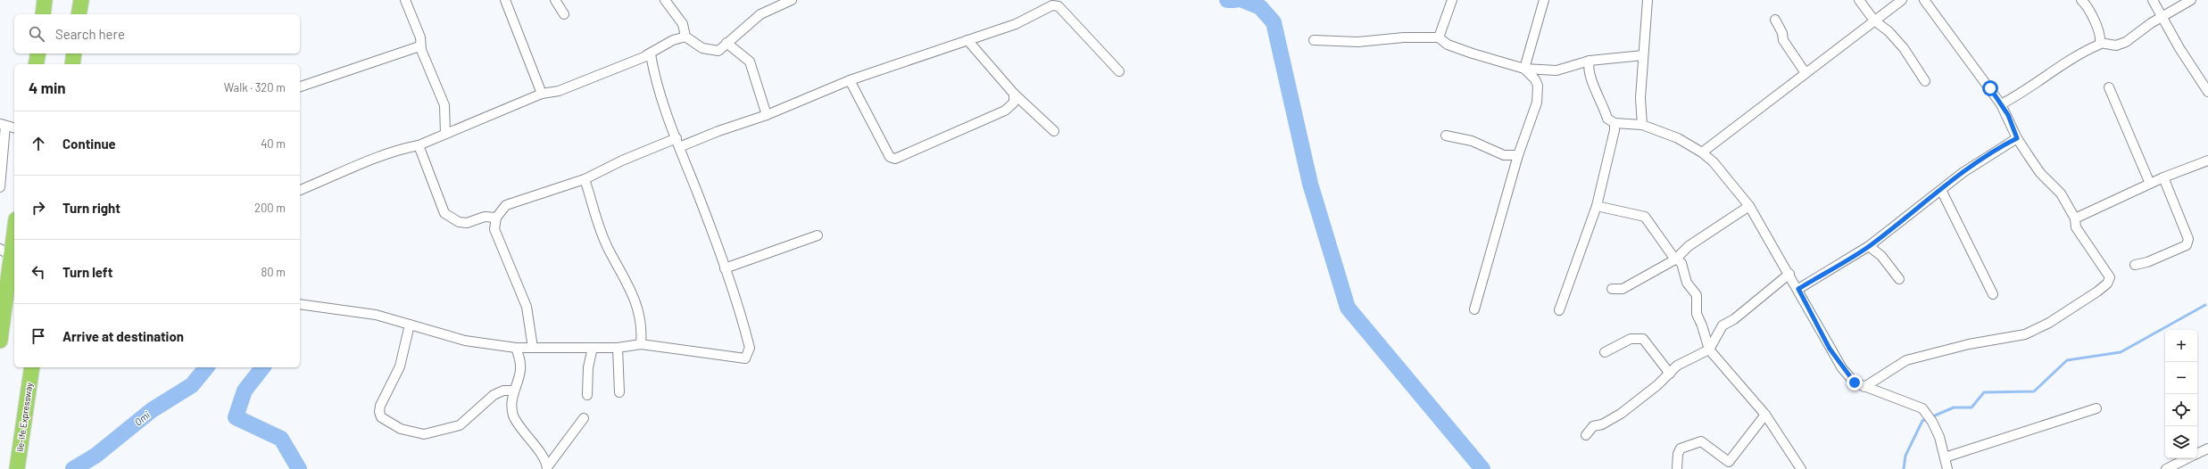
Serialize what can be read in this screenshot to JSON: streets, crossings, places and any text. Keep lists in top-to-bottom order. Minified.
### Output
{"streets":{"highway":["Ile-Ife Expressway"]},"water":["Omi"],"page":{"search":"Search here","heading":["4 min","Walk · 320 m"],"list":[["Continue","40 m"],["Turn right","200 m"],["Turn left","80 m"],"Arrive at destination"],"map_buttons":["+","−"]}}
